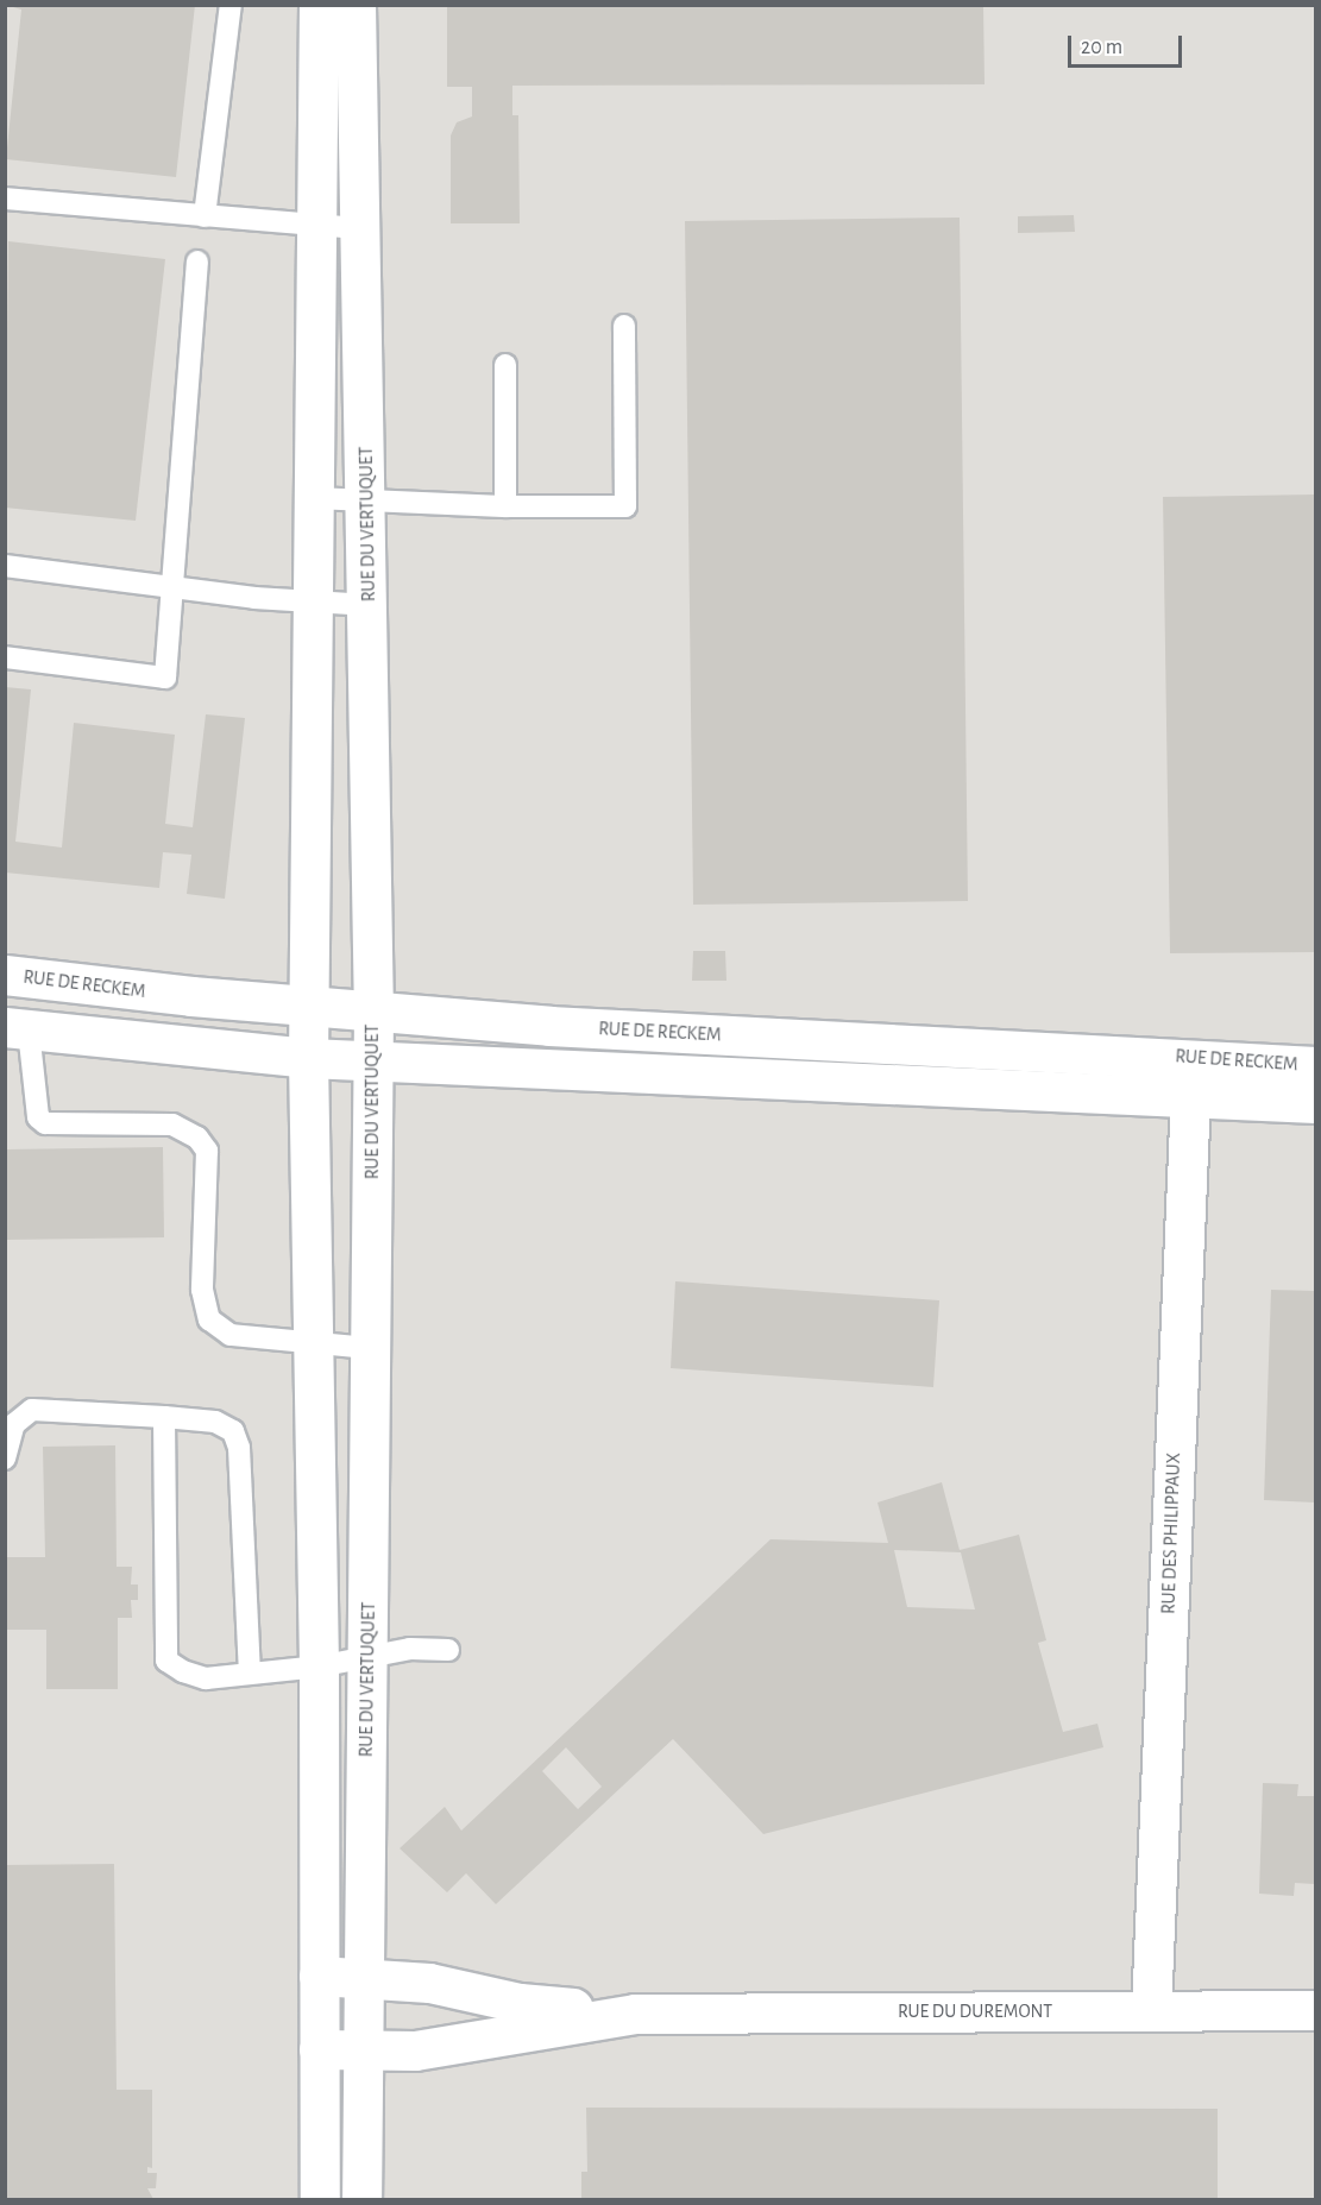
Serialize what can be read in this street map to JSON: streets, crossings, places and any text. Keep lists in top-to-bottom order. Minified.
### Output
{"streets":{"street":["RUE DU VERTUQUET","RUE DE RECKEM","RUE DES PHILIPPAUX","RUE DU DUREMONT"]},"crossings":[["RUE DU VERTUQUET","RUE DE RECKEM"],["RUE DU VERTUQUET","RUE DU DUREMONT"],["RUE DE RECKEM","RUE DES PHILIPPAUX"],["RUE DES PHILIPPAUX","RUE DU DUREMONT"]],"scale_bar":"20 m"}
